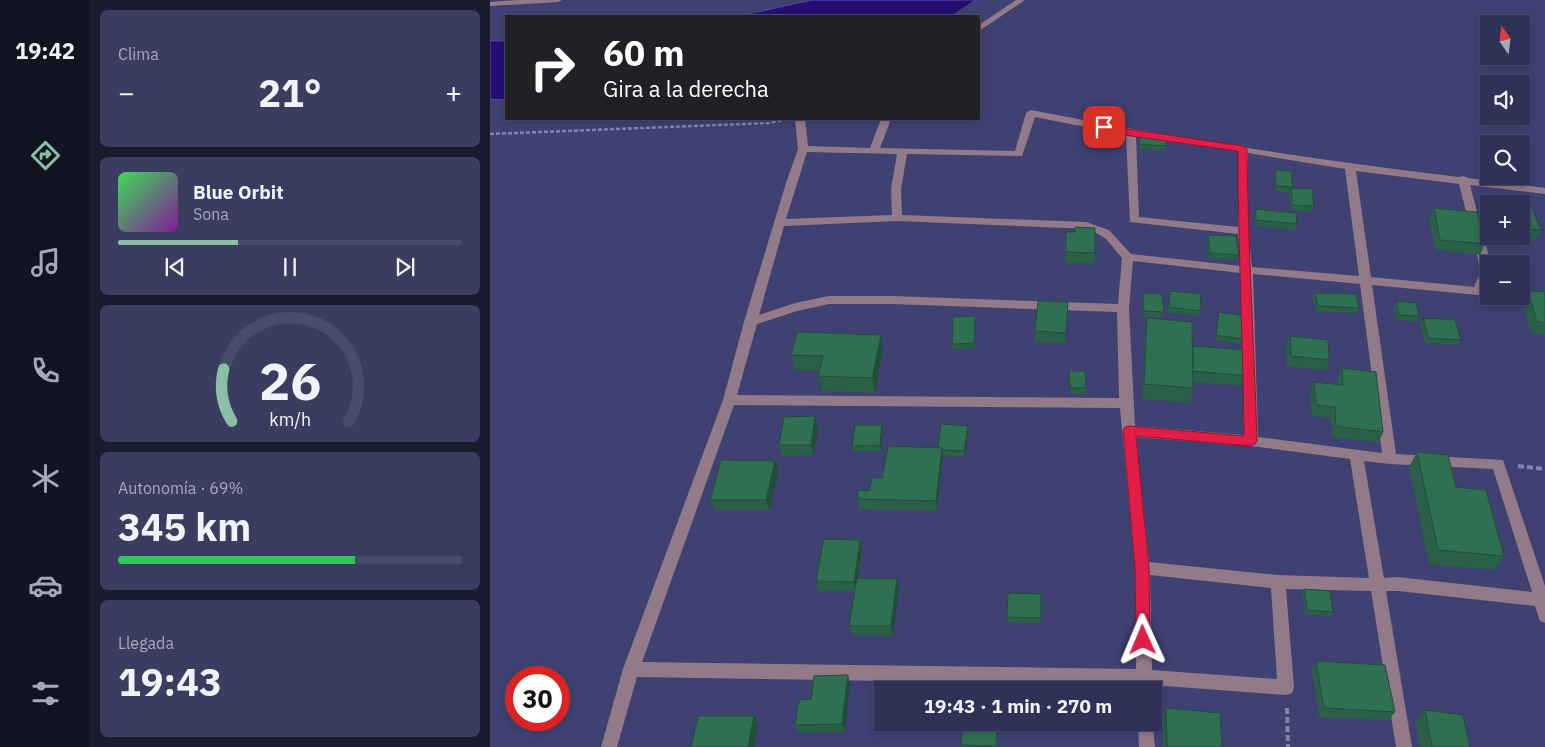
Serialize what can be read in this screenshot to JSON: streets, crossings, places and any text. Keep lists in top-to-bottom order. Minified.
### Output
{"north":"top","page":{"tabs":"19:42","tile":["Clima",["Autonomía · 69%","345 km"],["Llegada","19:43"]],"map_buttons":["+","−"],"turn":["60 m","Gira a la derecha"],"heat":["−","21°","+"],"song":["Blue Orbit","Sona"],"limit":"30","trip":"19:43 · 1 min · 270 m","gauge":["26","km/h"]}}
